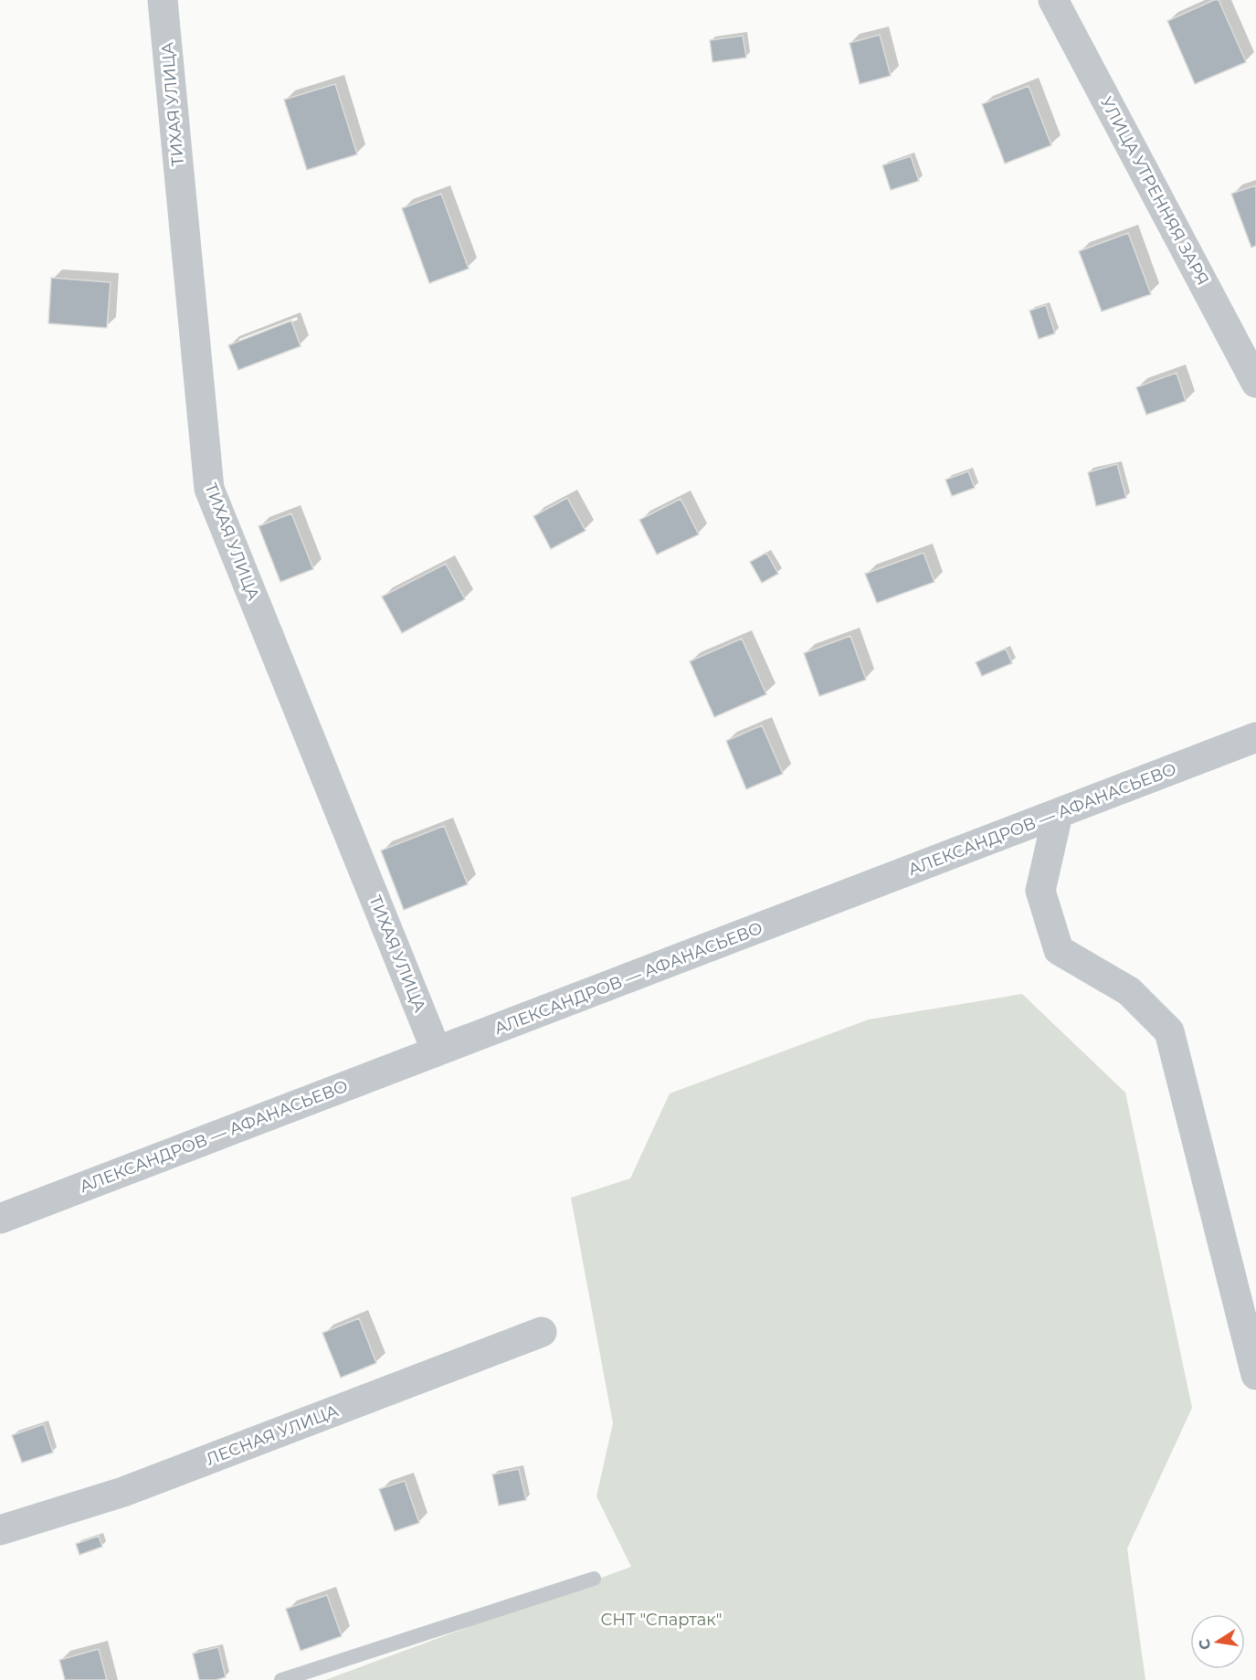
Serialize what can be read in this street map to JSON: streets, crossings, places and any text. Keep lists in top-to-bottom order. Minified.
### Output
{"streets":{"street":["ТИХАЯ УЛИЦА","УЛИЦА УТРЕННЯЯ ЗАРЯ","АЛЕКСАНДРОВ — АФАНАСЬЕВО","ЛЕСНАЯ УЛИЦА"]},"crossings":[["ТИХАЯ УЛИЦА","АЛЕКСАНДРОВ — АФАНАСЬЕВО"]],"parks":["СНТ \"Спартак\""],"north":"left"}
